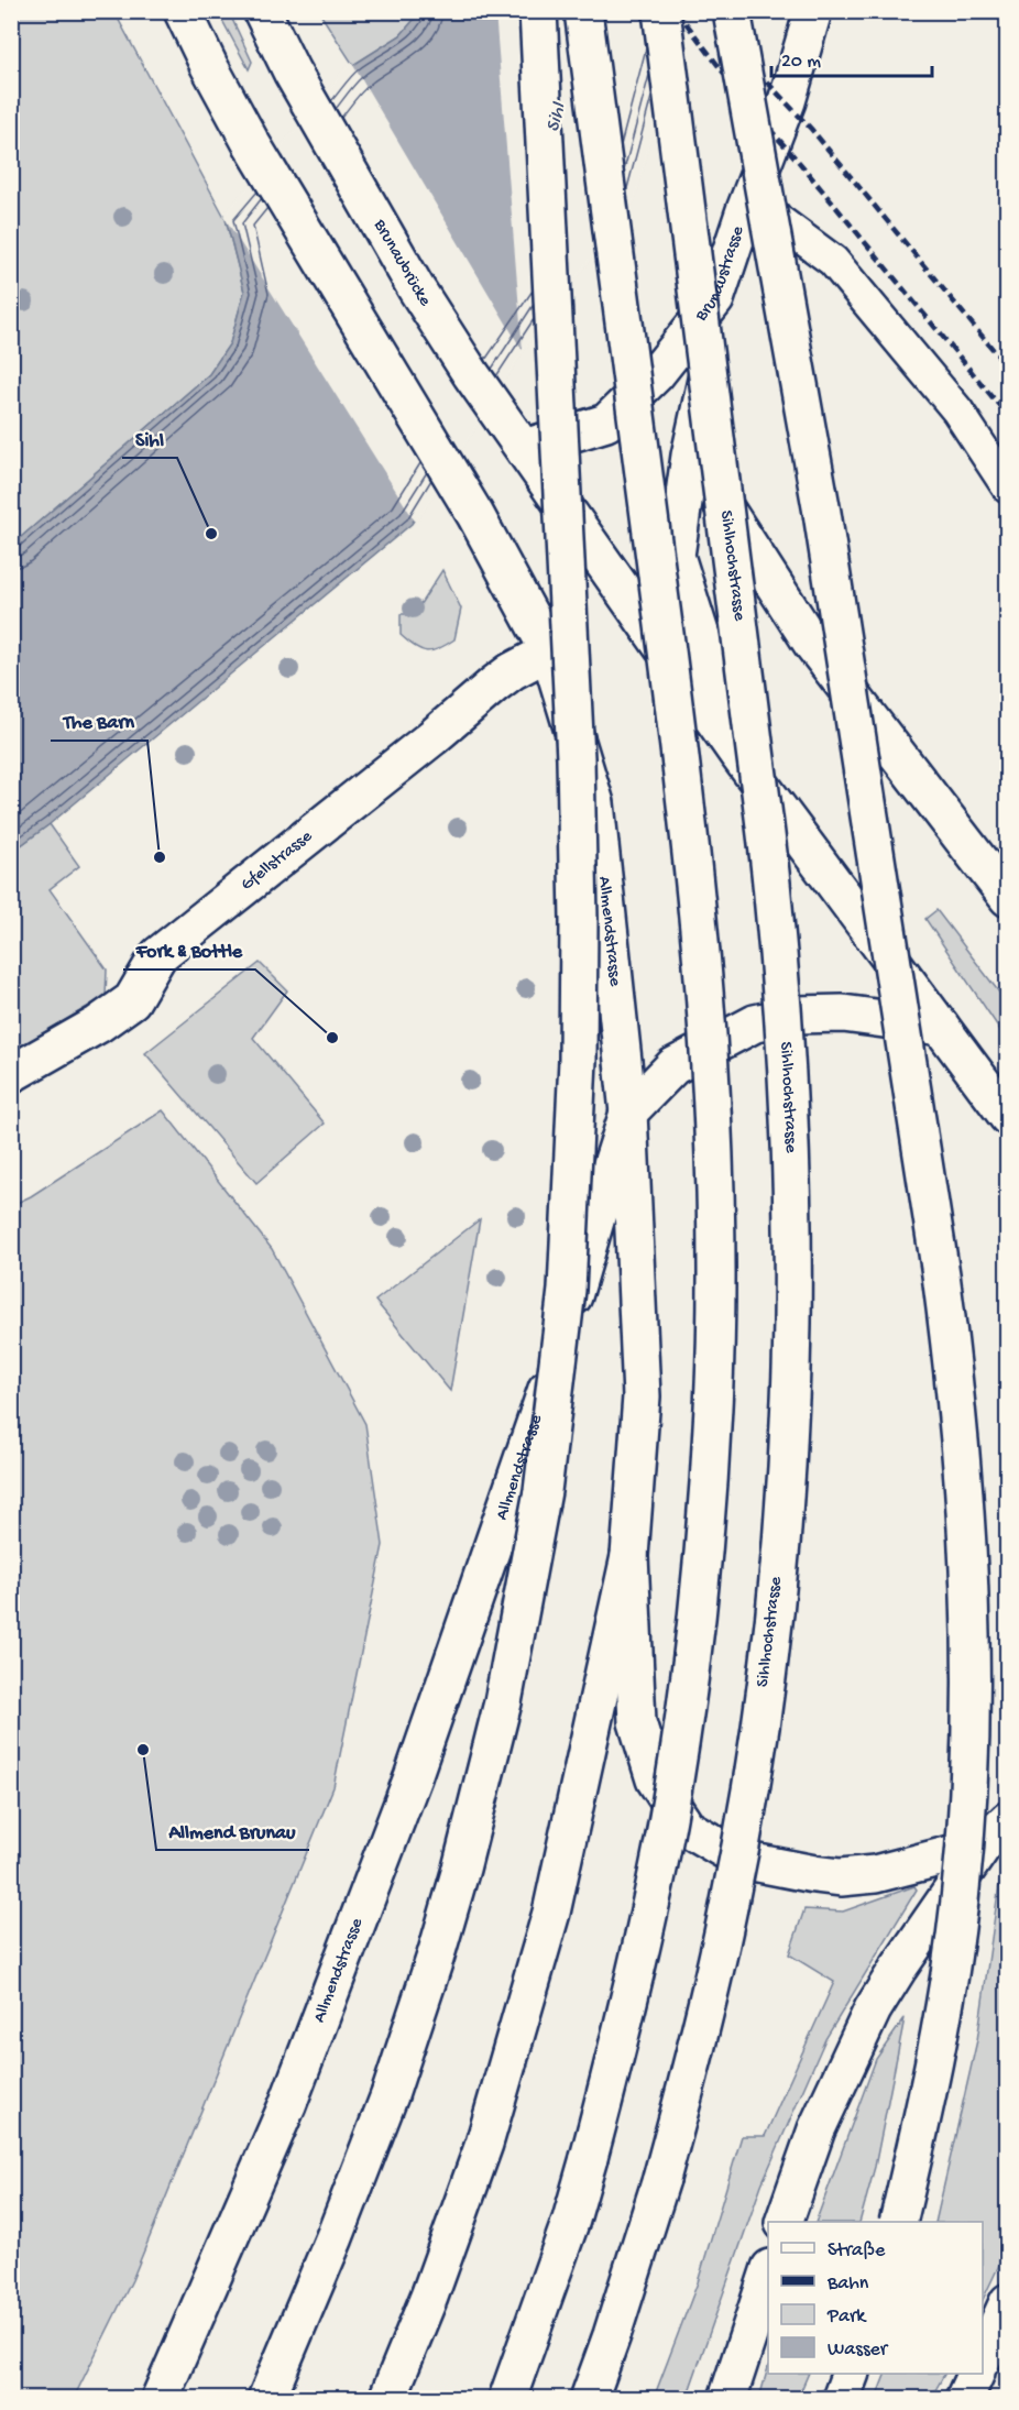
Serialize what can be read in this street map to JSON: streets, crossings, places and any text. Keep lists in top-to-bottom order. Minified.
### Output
{"streets":{"main road":["Brunaubrücke","Brunaustrasse","Sihlhochstrasse","Gfellstrasse","Allmendstrasse"]},"crossings":[["Brunaubrücke","Brunaustrasse"],["Gfellstrasse","Allmendstrasse"]],"water":["Sihl"],"places":["Sihl","The Barn","Fork & Bottle","Allmend Brunau"],"legend":["Straße","Bahn","Park","Wasser"],"scale_bar":"20 m"}
